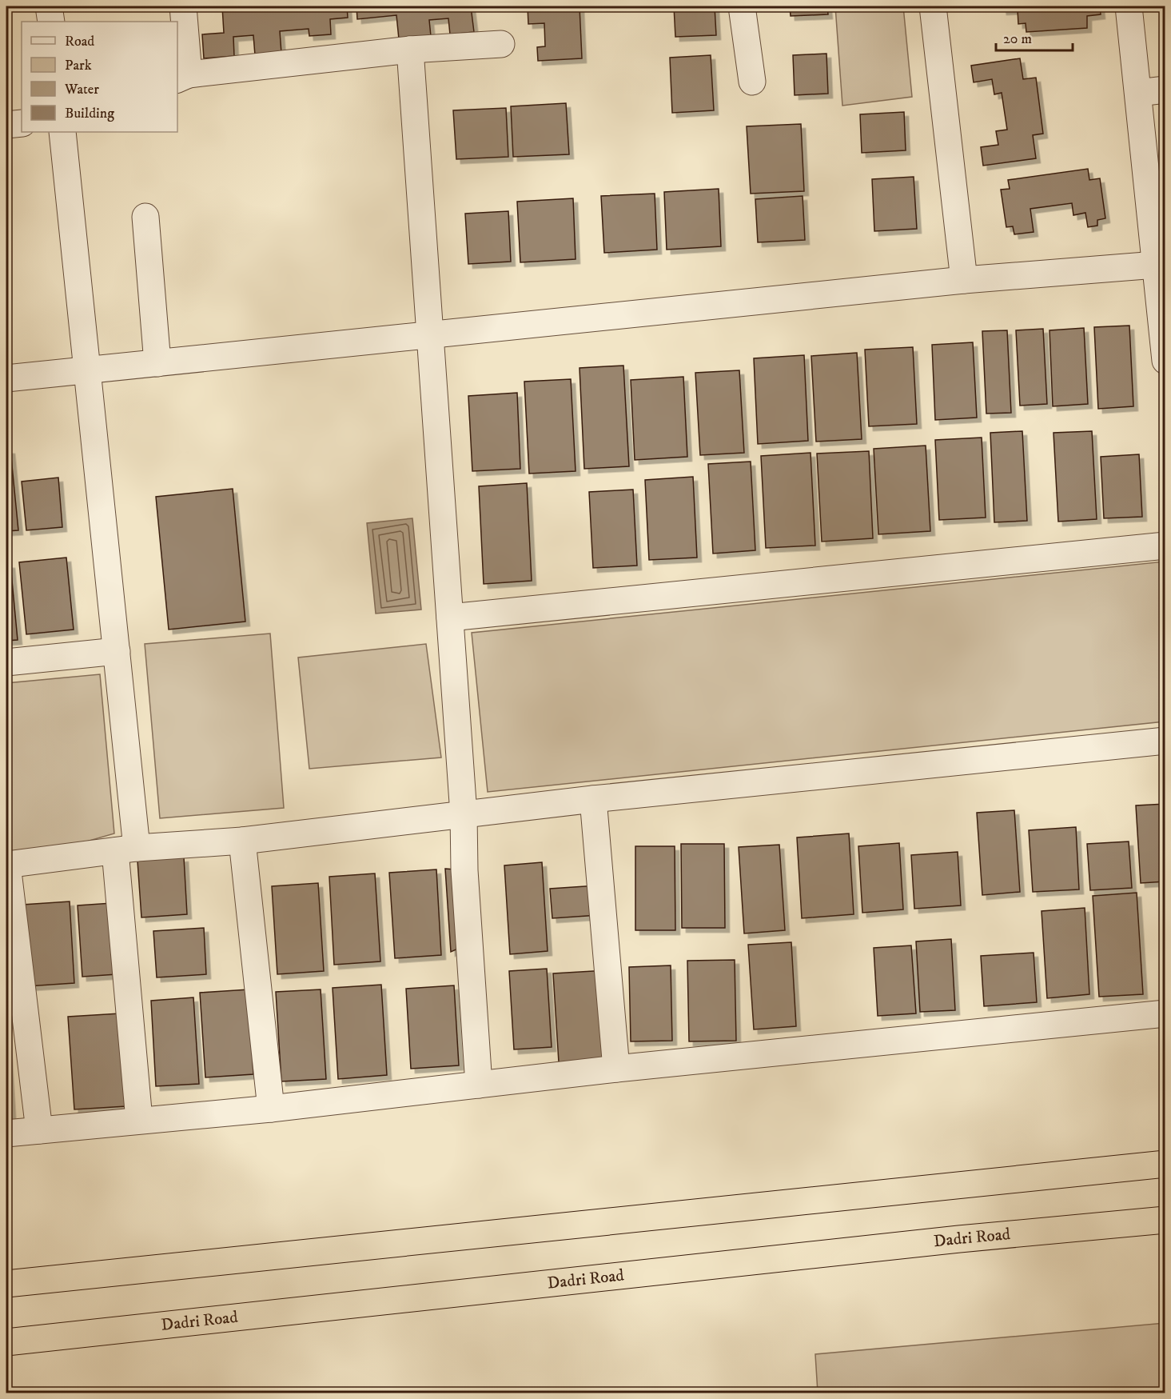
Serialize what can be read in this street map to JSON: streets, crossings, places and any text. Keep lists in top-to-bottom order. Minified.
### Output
{"streets":{"highway":["Dadri Road"]},"legend":["Road","Park","Water","Building"],"scale_bar":"20 m"}
